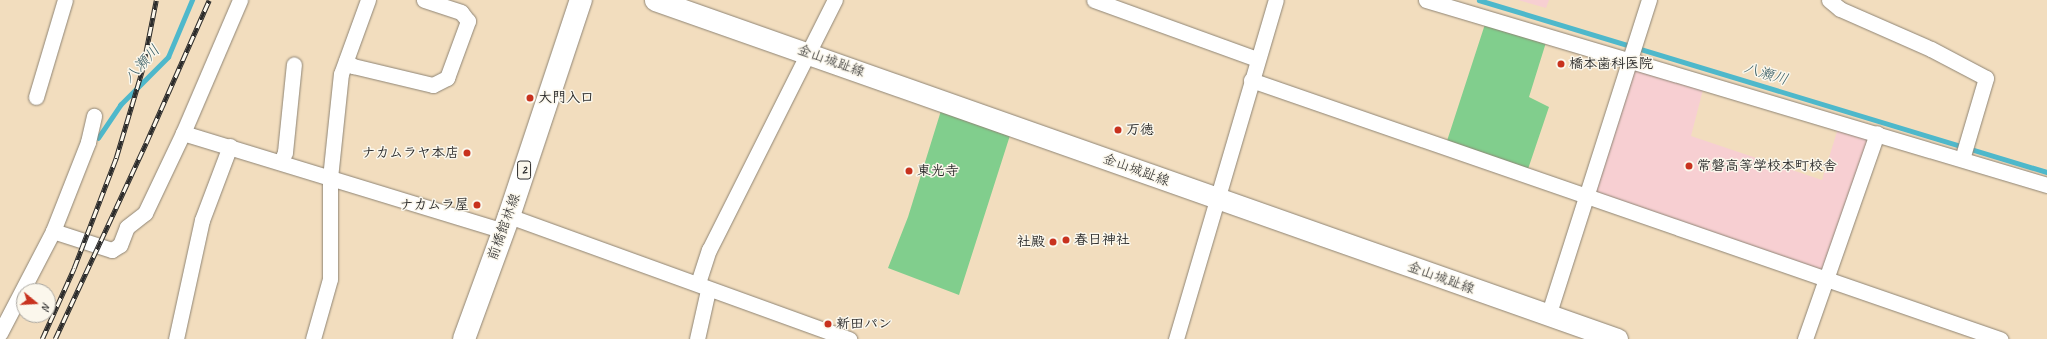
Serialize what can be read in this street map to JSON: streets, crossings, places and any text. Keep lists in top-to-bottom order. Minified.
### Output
{"streets":{"main road":["金山城趾線","2","前橋館林線"]},"water":["八瀬川"],"places":["橋本歯科医院","大門入口","万徳","ナカムラヤ本店","常磐高等学校本町校舎","東光寺","ナカムラ屋","春日神社","社殿","新田パン"],"north":"right"}
